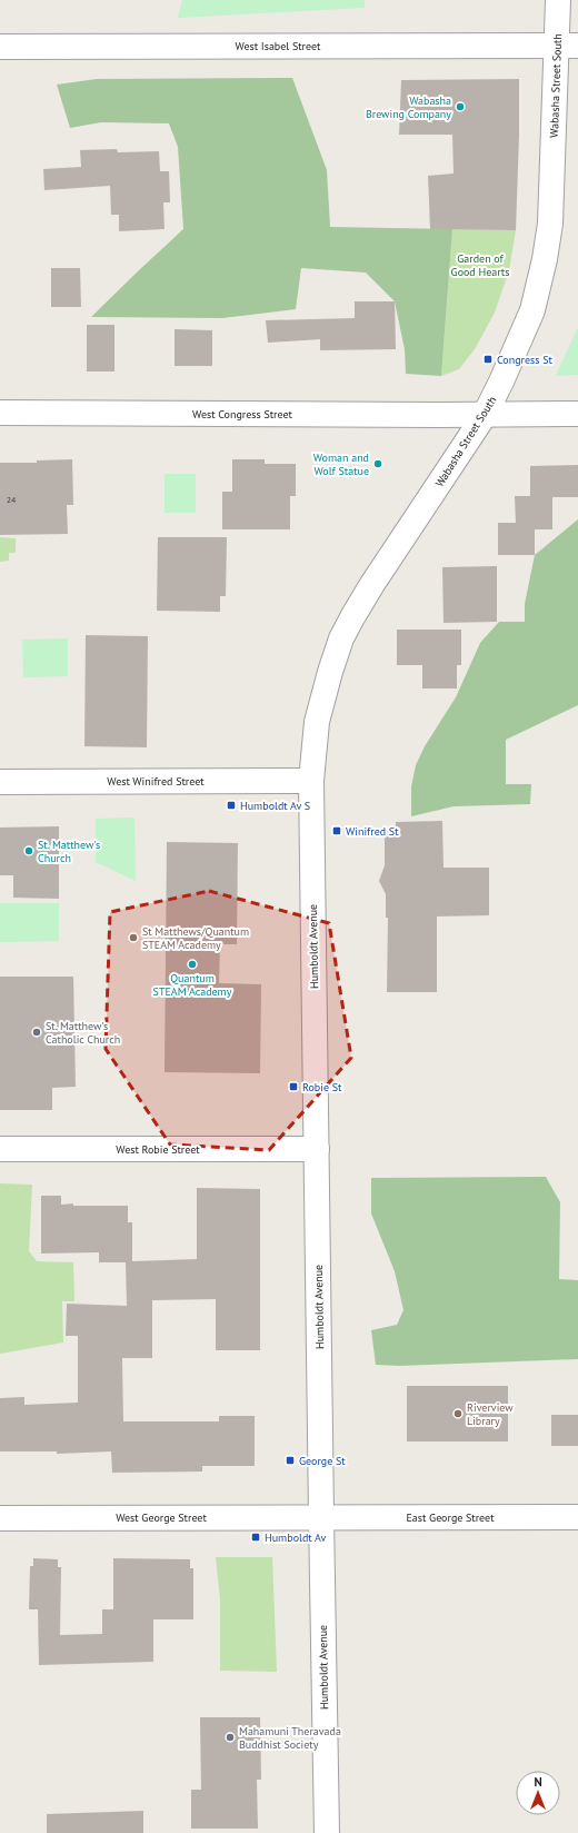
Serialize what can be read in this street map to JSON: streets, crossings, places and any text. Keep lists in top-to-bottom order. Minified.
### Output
{"streets":{"street":["West Isabel Street","Wabasha Street South","West Congress Street","West Winifred Street","Humboldt Avenue","West Robie Street","West George Street","East George Street"]},"crossings":[["West Isabel Street","Wabasha Street South"],["Wabasha Street South","West Congress Street"],["Wabasha Street South","West Winifred Street"],["Wabasha Street South","Humboldt Avenue"],["West Winifred Street","Humboldt Avenue"],["Humboldt Avenue","West Robie Street"],["Humboldt Avenue","West George Street"],["Humboldt Avenue","East George Street"],["West George Street","East George Street"]],"parks":["Garden of Good Hearts"],"places":{"other":["Wabasha Brewing Company","Woman and Wolf Statue","St. Matthew's Church","St Matthews/Quantum STEAM Academy","Quantum STEAM Academy","St. Matthew's Catholic Church","Riverview Library","Mahamuni Theravada Buddhist Society"],"transit":["Congress St","Humboldt Av S","Winifred St","Robie St","George St","Humboldt Av"]},"house_numbers":["24"],"north":"top"}
